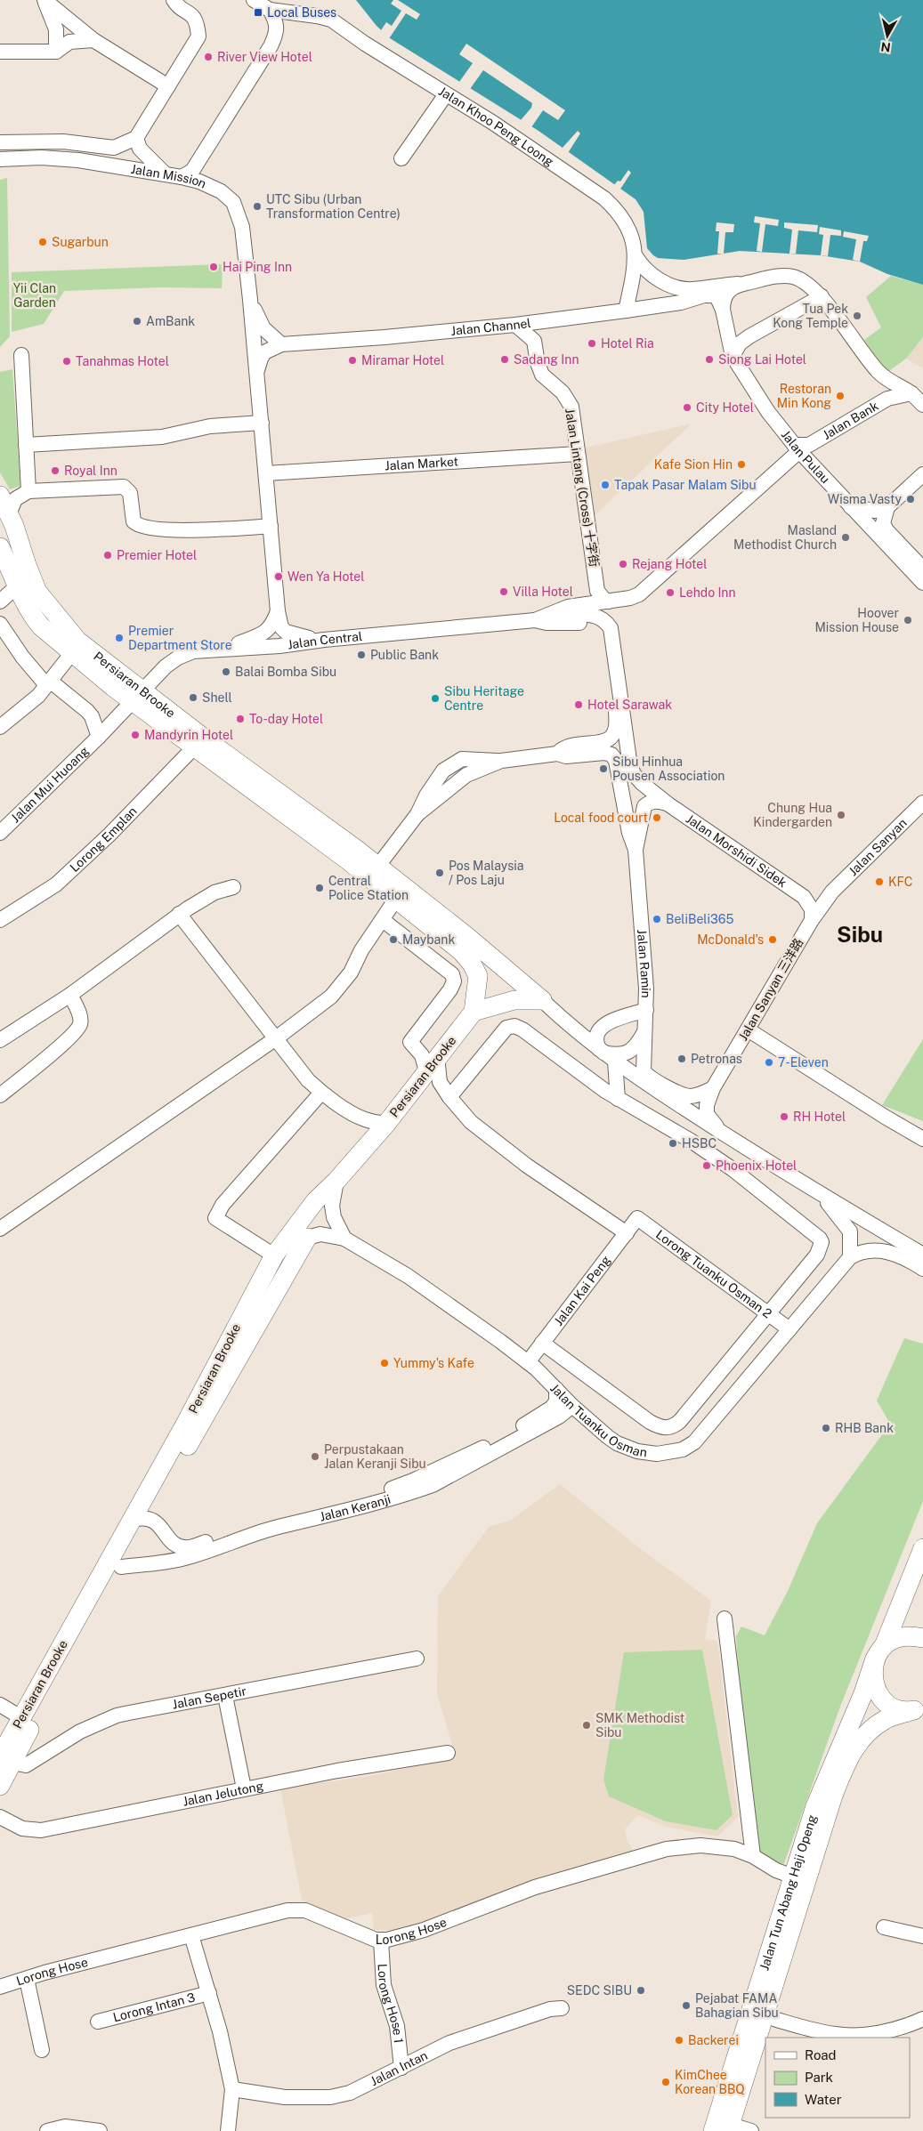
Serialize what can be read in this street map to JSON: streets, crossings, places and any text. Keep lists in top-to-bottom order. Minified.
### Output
{"streets":{"main road":["Persiaran Brooke","Jalan Tun Abang Haji Openg"],"street":["Jalan Khoo Peng Loong","Jalan Mission","Jalan Channel","Jalan Bank","Jalan Pulau","Jalan Market","Jalan Lintang (Cross) 十字街","Jalan Central","Jalan Mui Huoang","Lorong Emplan","Jalan Sanyan","Jalan Morshidi Sidek","Jalan Ramin","Jalan Sanyan 三洋路","Lorong Tuanku Osman 2","Jalan Kai Peng","Jalan Tuanku Osman","Jalan Keranji","Jalan Sepetir","Jalan Jelutong","Lorong Hose","Lorong Hose 1","Lorong Intan 3","Jalan Intan"]},"crossings":[["Jalan Mission","Jalan Market"],["Jalan Mission","Jalan Central"],["Jalan Channel","Jalan Pulau"],["Jalan Channel","Jalan Lintang (Cross) 十字街"],["Jalan Bank","Jalan Pulau"],["Jalan Market","Jalan Lintang (Cross) 十字街"],["Jalan Central","Persiaran Brooke"],["Jalan Central","Jalan Mui Huoang"],["Jalan Central","Jalan Morshidi Sidek"],["Persiaran Brooke","Jalan Mui Huoang"],["Persiaran Brooke","Lorong Emplan"],["Persiaran Brooke","Jalan Keranji"],["Persiaran Brooke","Jalan Sepetir"],["Jalan Sanyan","Jalan Sanyan 三洋路"],["Jalan Morshidi Sidek","Jalan Ramin"],["Jalan Ramin","Jalan Sanyan 三洋路"],["Lorong Tuanku Osman 2","Jalan Kai Peng"],["Lorong Tuanku Osman 2","Jalan Tuanku Osman"],["Jalan Kai Peng","Jalan Tuanku Osman"],["Jalan Tuanku Osman","Jalan Keranji"],["Jalan Tun Abang Haji Openg","Lorong Hose"],["Lorong Hose","Lorong Hose 1"],["Lorong Hose 1","Jalan Intan"]],"districts":["Sibu"],"parks":["Yii Clan Garden"],"places":{"transit":["Local Buses"],"other":["River View Hotel","UTC Sibu (Urban Transformation Centre)","Sugarbun","Hai Ping Inn","Tua Pek Kong Temple","AmBank","Hotel Ria","Sadang Inn","Siong Lai Hotel","Miramar Hotel","Tanahmas Hotel","Restoran Min Kong","City Hotel","Kafe Sion Hin","Royal Inn","Tapak Pasar Malam Sibu","Wisma Vasty","Masland Methodist Church","Premier Hotel","Rejang Hotel","Wen Ya Hotel","Villa Hotel","Lehdo Inn","Hoover Mission House","Premier Department Store","Public Bank","Balai Bomba Sibu","Shell","Sibu Heritage Centre","Hotel Sarawak","To-day Hotel","Mandyrin Hotel","Sibu Hinhua Pousen Association","Chung Hua Kindergarden","Local food court","Pos Malaysia / Pos Laju","KFC","Central Police Station","BeliBeli365","Maybank","McDonald's","Petronas","7-Eleven","RH Hotel","HSBC","Phoenix Hotel","Yummy's Kafe","RHB Bank","Perpustakaan Jalan Keranji Sibu","SMK Methodist Sibu","SEDC SIBU","Pejabat FAMA Bahagian Sibu","Backerei","KimChee Korean BBQ"]},"legend":["Road","Park","Water"],"north":"bottom"}
